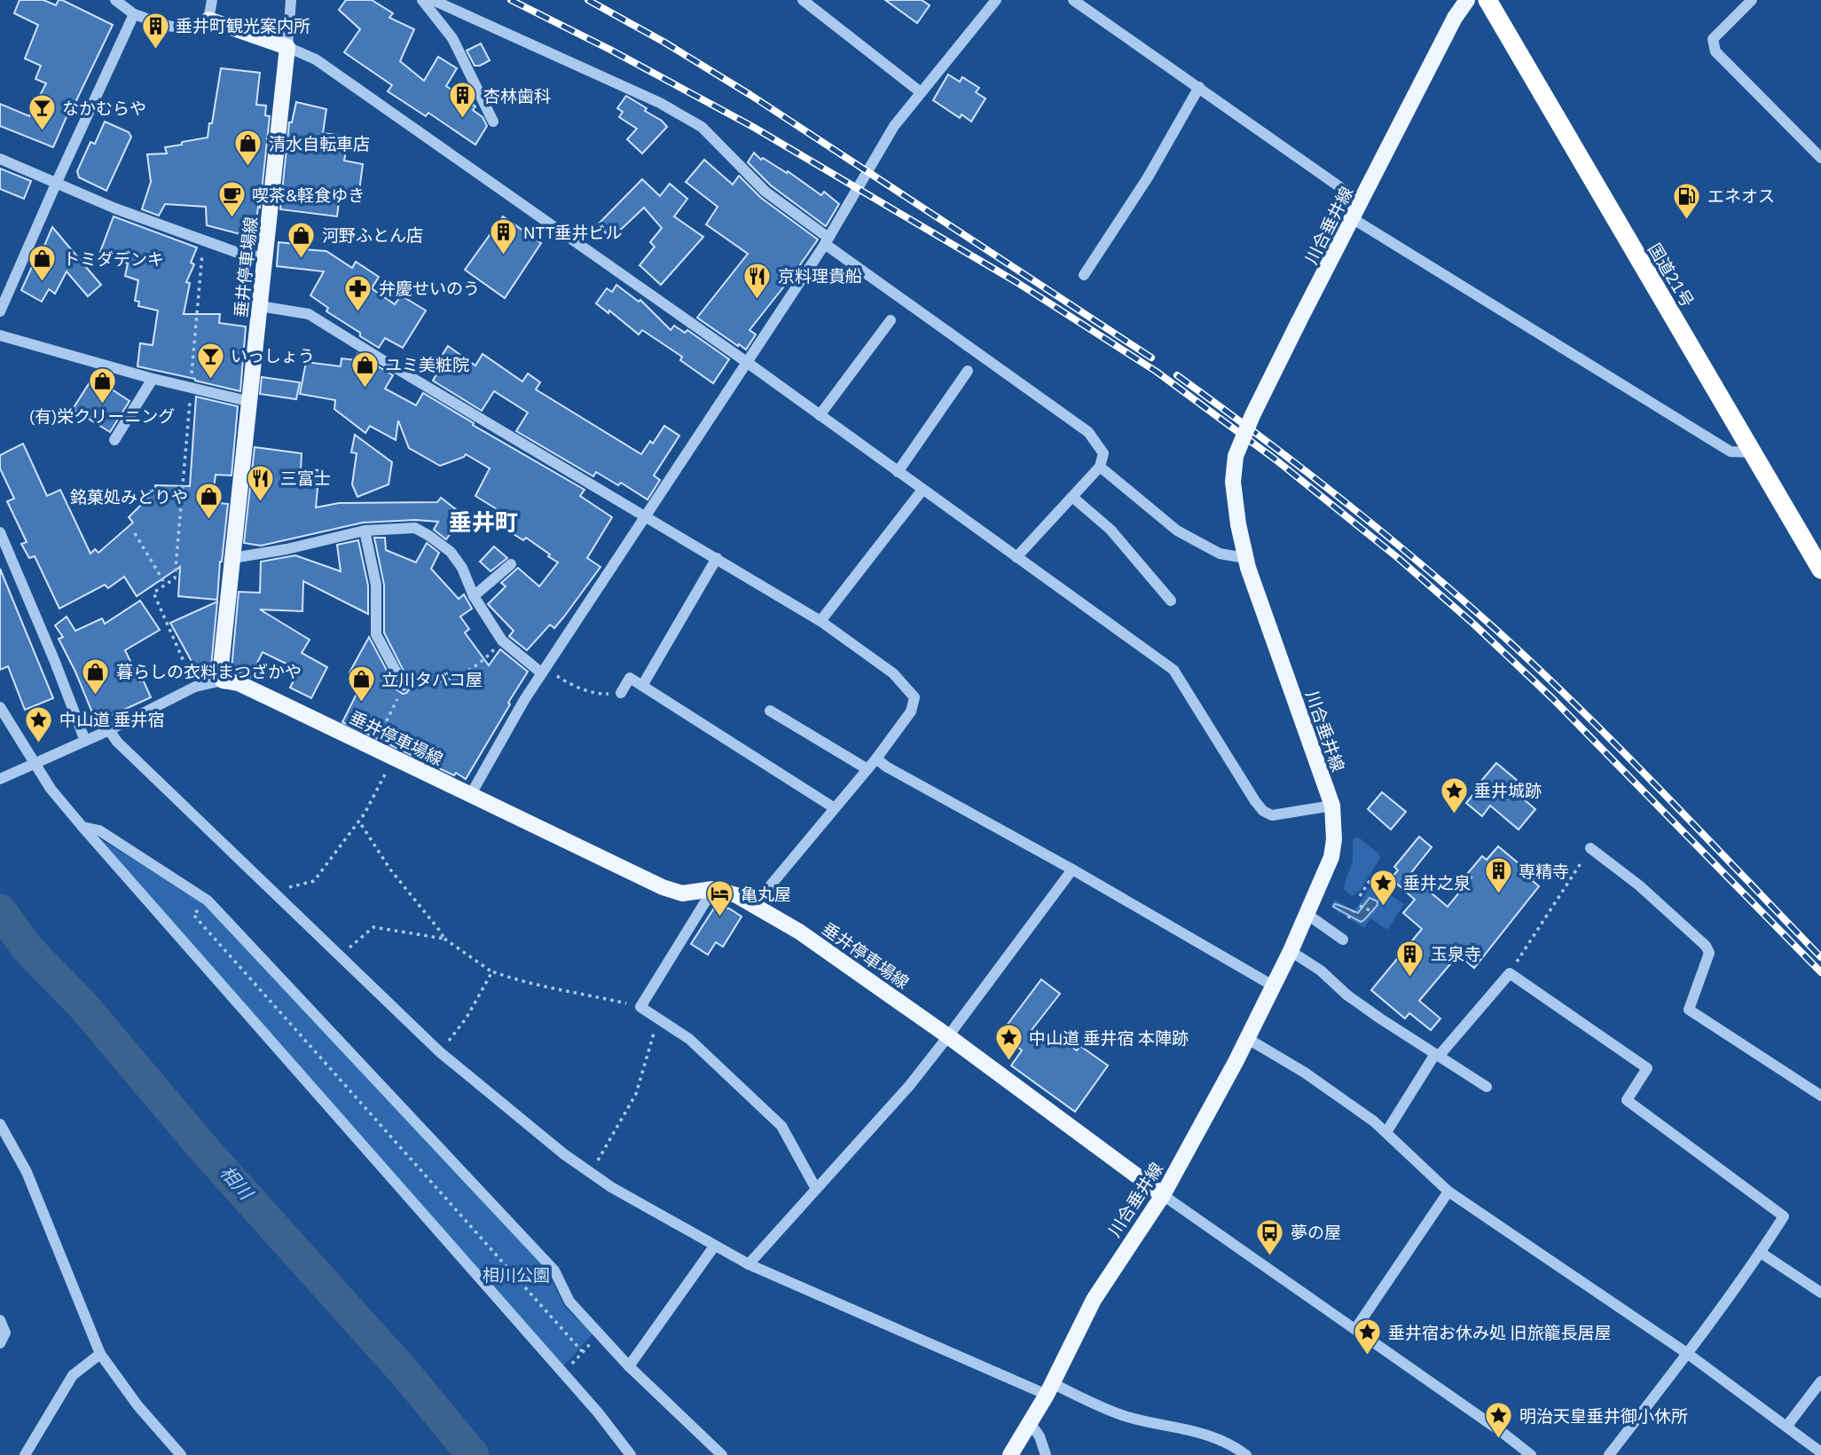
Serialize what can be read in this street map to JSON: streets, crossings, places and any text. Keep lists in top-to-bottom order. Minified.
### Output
{"streets":{"highway":["国道21号"],"main road":["川合垂井線","垂井停車場線"]},"crossings":[["川合垂井線","垂井停車場線"]],"districts":["垂井町"],"water":["相川"],"parks":["相川公園"],"places":{"building":["垂井町観光案内所","杏林歯科","NTT垂井ビル","専精寺","玉泉寺"],"bar":["なかむらや","いっしょう"],"shop":["清水自転車店","河野ふとん店","トミダデンキ","ユミ美粧院","(有)栄クリーニング","銘菓処みどりや","暮らしの衣料まつざかや","立川タバコ屋"],"cafe":["喫茶&軽食ゆき"],"fuel station":["エネオス"],"restaurant":["京料理貴船","三富士"],"pharmacy":["弁慶せいのう"],"place":["中山道 垂井宿","垂井城跡","垂井之泉","中山道 垂井宿 本陣跡","垂井宿お休み処 旧旅籠長居屋","明治天皇垂井御小休所"],"hotel":["亀丸屋"],"bus stop":["夢の屋"]}}
